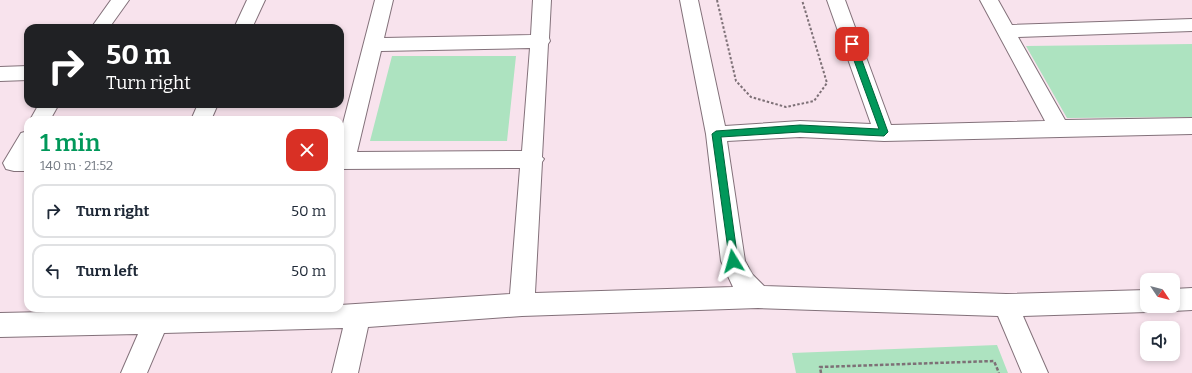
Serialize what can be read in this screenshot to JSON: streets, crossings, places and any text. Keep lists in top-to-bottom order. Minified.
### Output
{"north":"bottom right","page":{"turn":["50 m","Turn right"],"heading":["1 min","140 m · 21:52"],"list":[{"name":"Turn right","value":"50 m"},{"name":"Turn left","value":"50 m"}]}}
